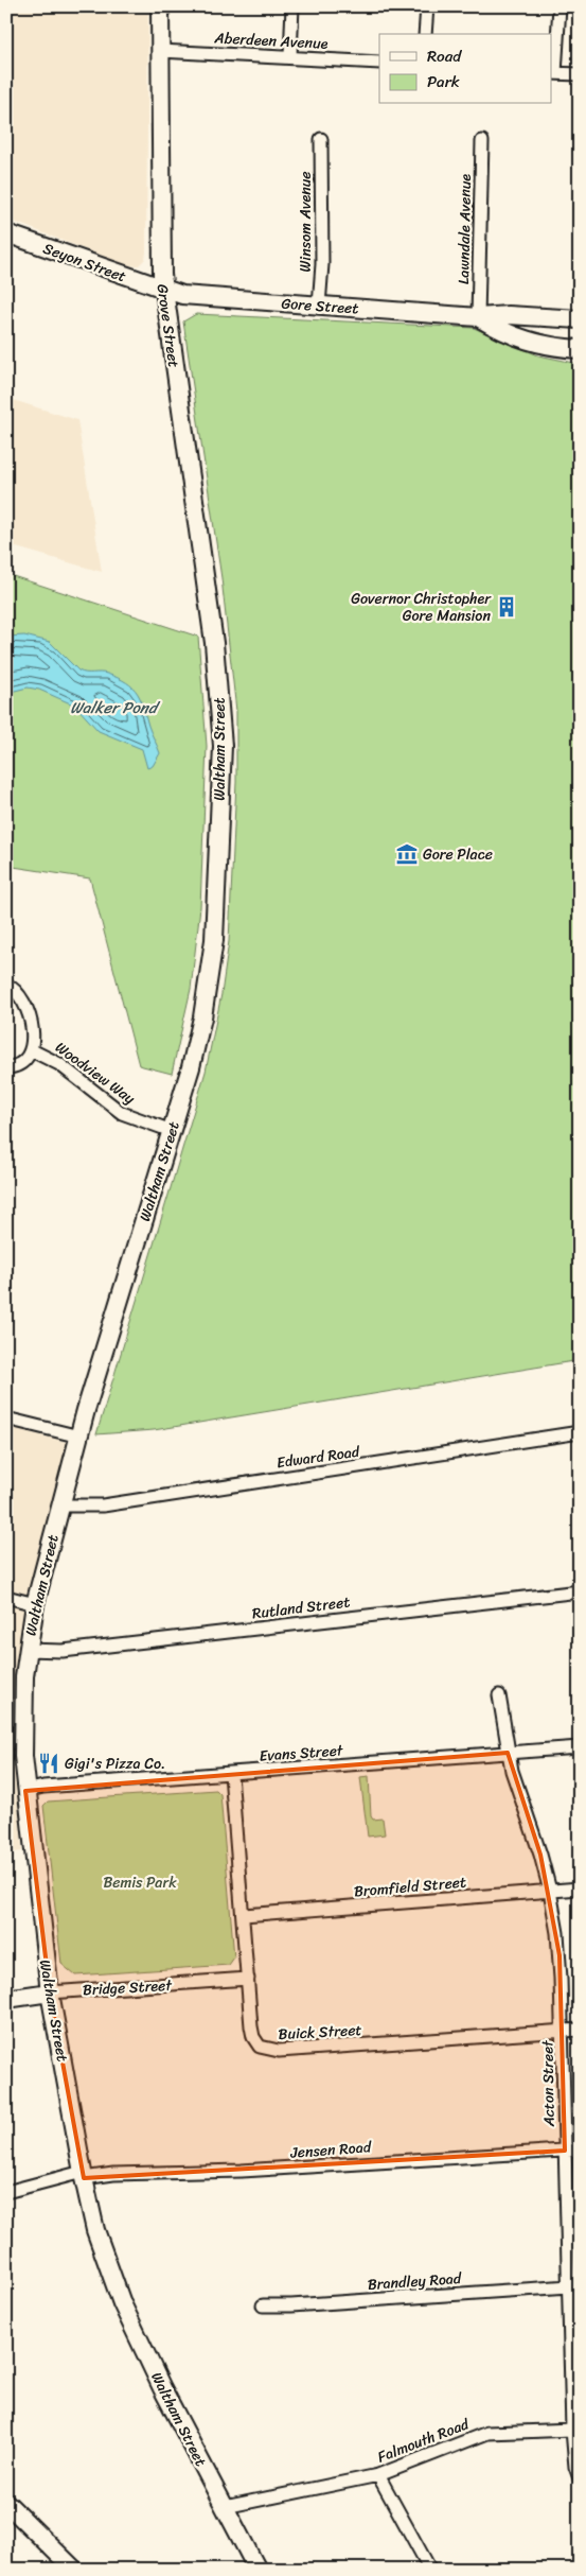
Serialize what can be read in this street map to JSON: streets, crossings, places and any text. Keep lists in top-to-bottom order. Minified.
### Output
{"streets":{"street":["Aberdeen Avenue","Winsom Avenue","Lawndale Avenue","Seyon Street","Gore Street","Grove Street","Waltham Street","Woodview Way","Edward Road","Rutland Street","Evans Street","Bromfield Street","Bridge Street","Buick Street","Acton Street","Jensen Road","Brandley Road","Falmouth Road"]},"crossings":[["Aberdeen Avenue","Grove Street"],["Winsom Avenue","Gore Street"],["Lawndale Avenue","Gore Street"],["Seyon Street","Gore Street"],["Seyon Street","Grove Street"],["Gore Street","Grove Street"],["Grove Street","Waltham Street"],["Waltham Street","Woodview Way"],["Waltham Street","Edward Road"],["Waltham Street","Rutland Street"],["Waltham Street","Evans Street"],["Waltham Street","Bridge Street"],["Waltham Street","Jensen Road"],["Waltham Street","Falmouth Road"],["Evans Street","Buick Street"],["Evans Street","Acton Street"],["Bromfield Street","Buick Street"],["Bromfield Street","Acton Street"],["Bridge Street","Buick Street"],["Buick Street","Acton Street"],["Acton Street","Jensen Road"],["Acton Street","Brandley Road"],["Acton Street","Falmouth Road"]],"water":["Walker Pond"],"parks":["Bemis Park"],"places":{"building":["Governor Christopher Gore Mansion"],"museum":["Gore Place"],"restaurant":["Gigi's Pizza Co."]},"legend":["Road","Park"]}
